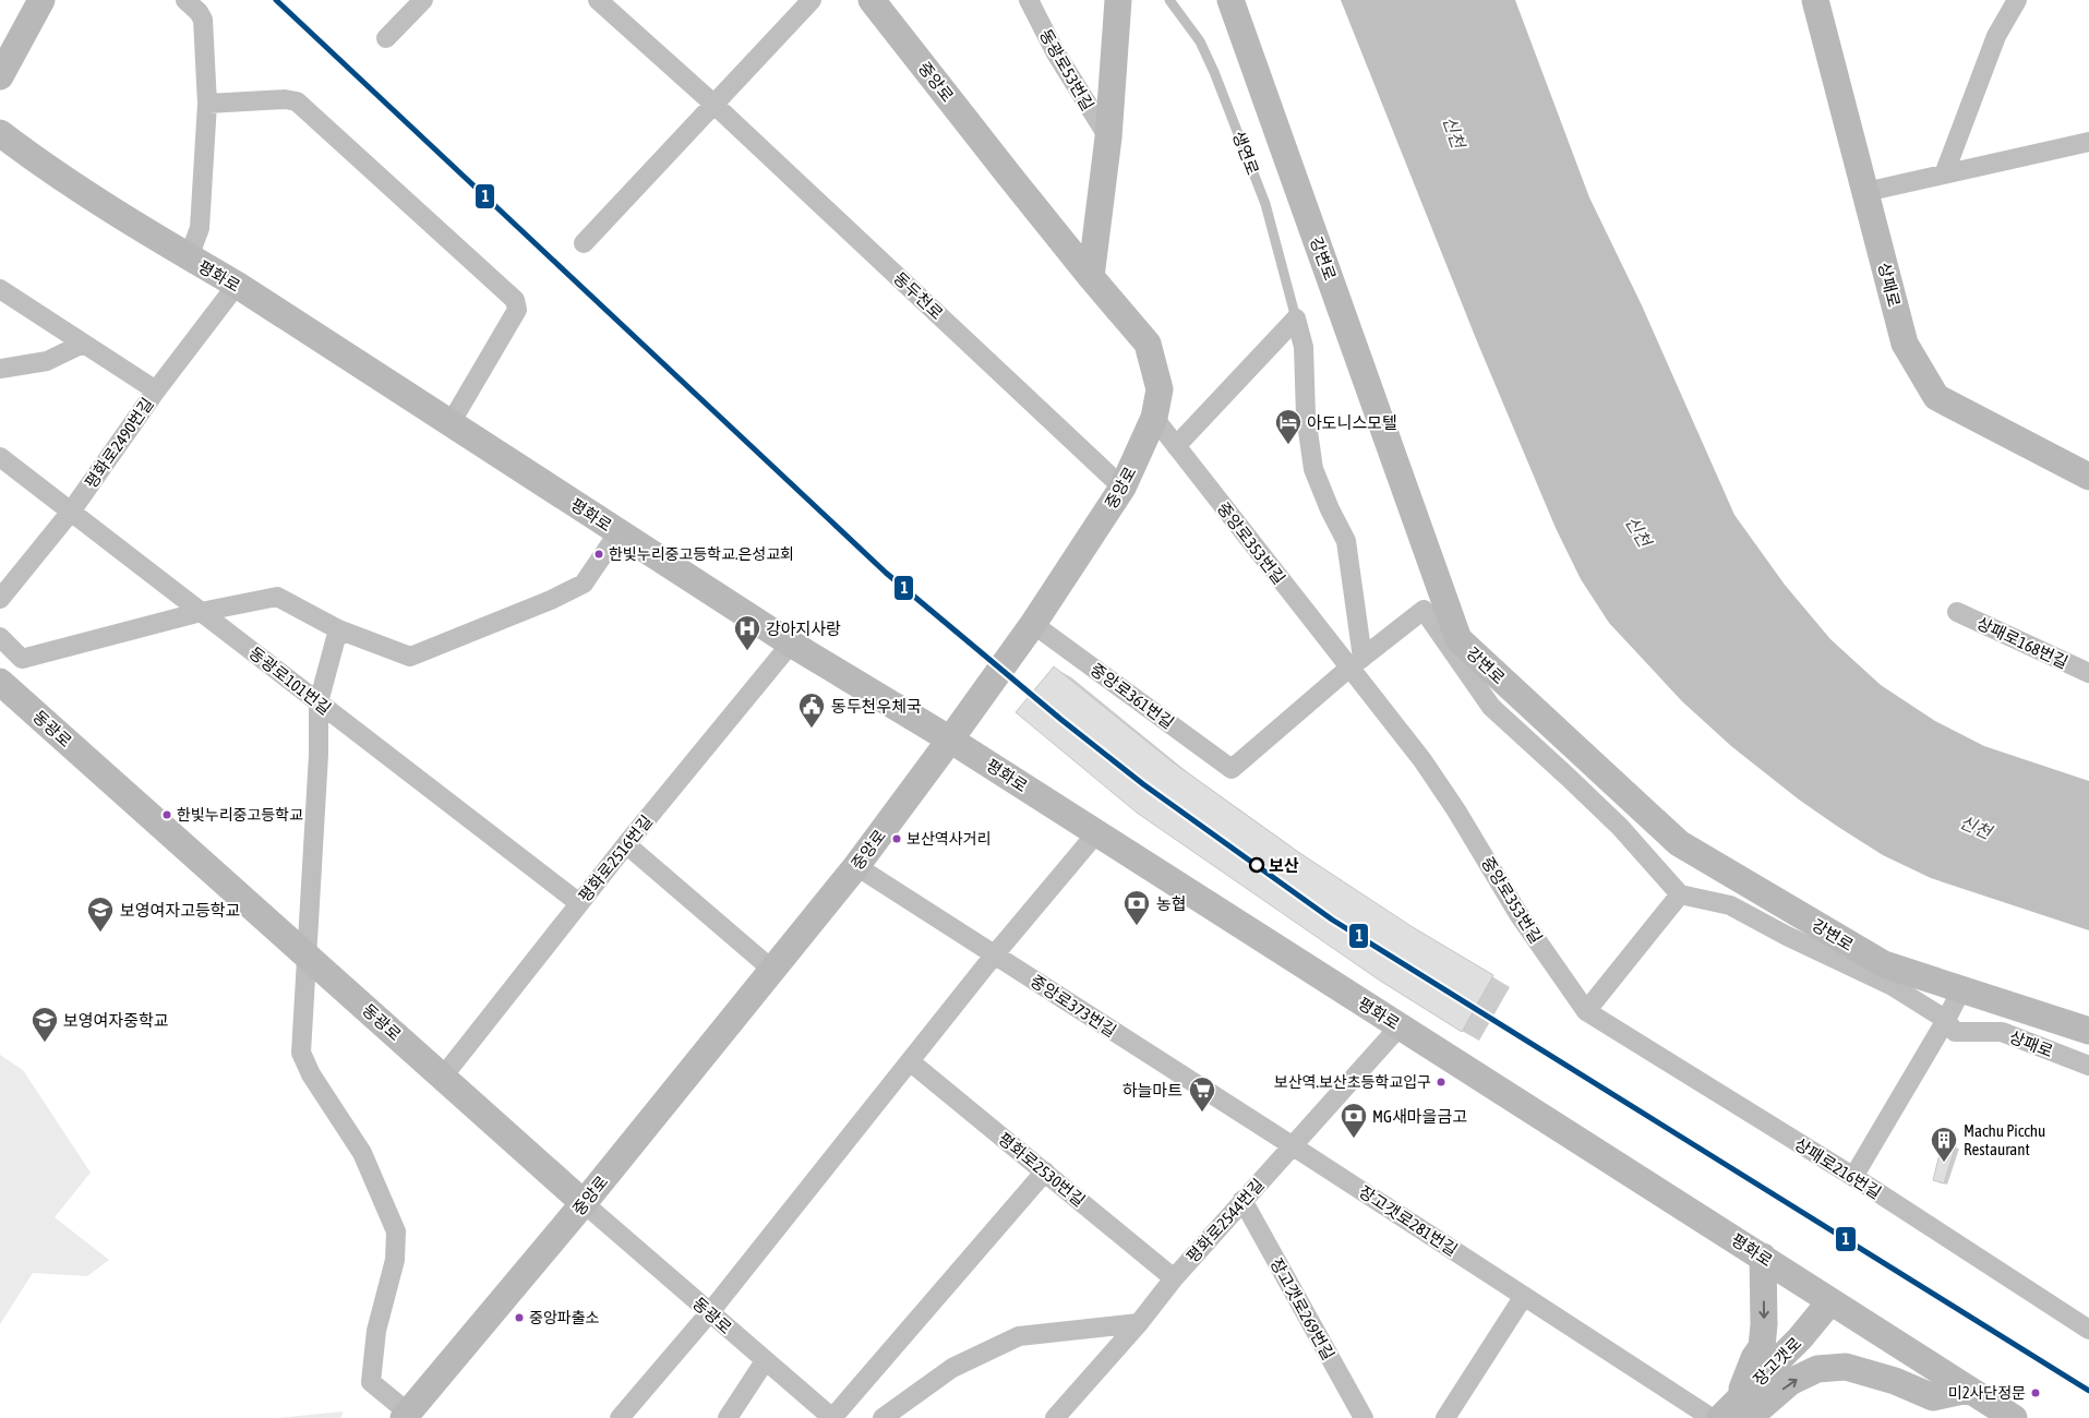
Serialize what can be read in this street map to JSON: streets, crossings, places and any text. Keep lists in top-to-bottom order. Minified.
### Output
{"streets":{"main road":["중앙로","강변로","평화로","상패로","동광로","장고갯로"],"street":["동광로53번길","동두천로","평화로2490번길","중앙로353번길","상패로168번길","동광로101번길","중앙로361번길","평화로2516번길","중앙로373번길","상패로216번길","평화로2530번길","평화로2544번길","장고갯로281번길","장고갯로269번길"],"lane":["생연로"]},"crossings":[["중앙로","평화로"],["중앙로","동두천로"],["중앙로","중앙로353번길"],["중앙로","중앙로361번길"],["중앙로","동광로"],["중앙로","중앙로373번길"],["평화로","평화로2490번길"],["평화로","평화로2516번길"],["평화로","평화로2544번길"],["평화로","장고갯로"],["평화로2490번길","동광로101번길"],["중앙로353번길","중앙로361번길"],["중앙로353번길","상패로216번길"],["동광로101번길","평화로2516번길"],["동광로","평화로2516번길"],["동광로","평화로2530번길"],["중앙로373번길","평화로2544번길"],["중앙로373번길","장고갯로281번길"],["평화로2530번길","평화로2544번길"],["평화로2544번길","장고갯로281번길"],["평화로2544번길","장고갯로269번길"]],"water":["신천"],"places":{"hotel":["아도니스모텔"],"other":["한빛누리중고등학교.은성교회","한빛누리중고등학교","보산역사거리","보산","보산역.보산초등학교입구","중앙파출소","미2사단정문"],"hospital":["강아지사랑"],"public building":["동두천우체국"],"bank":["농협","MG새마을금고"],"school or university":["보영여자고등학교","보영여자중학교"],"supermarket":["하늘마트"],"building":["Machu Picchu Restaurant"]},"lines":["transit line 1"]}
